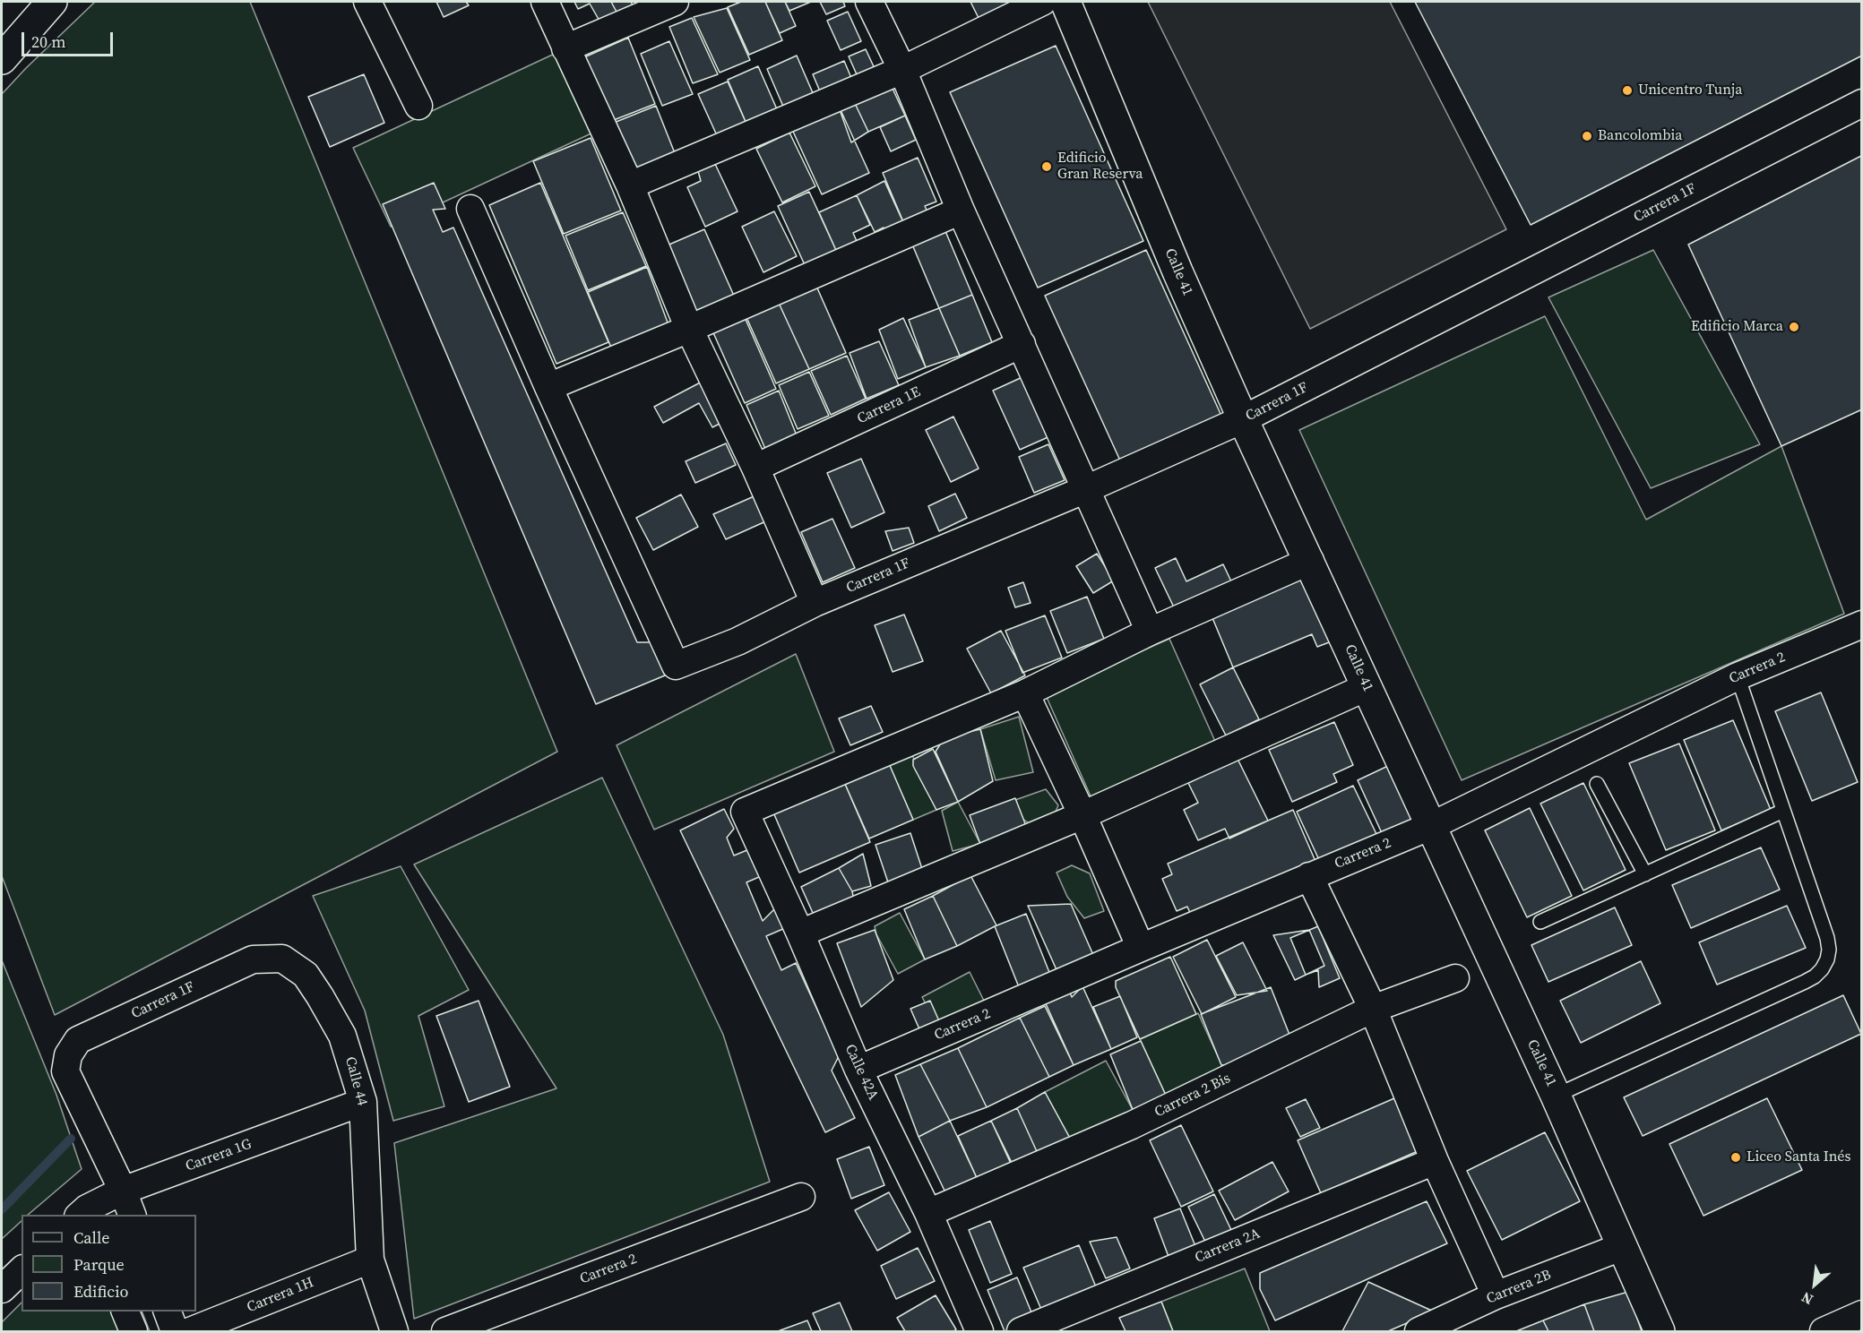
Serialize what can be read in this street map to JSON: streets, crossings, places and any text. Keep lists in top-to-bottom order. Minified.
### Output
{"streets":{"street":["Carrera 1F","Calle 41","Carrera 1E","Carrera 2","Calle 42A","Calle 44","Carrera 2 Bis","Carrera 1G","Carrera 2A","Carrera 2B","Carrera 1H"]},"crossings":[["Carrera 1F","Calle 41"],["Carrera 1F","Calle 44"],["Carrera 1F","Carrera 1G"],["Calle 41","Carrera 2"],["Calle 41","Carrera 2B"],["Carrera 2","Calle 42A"],["Calle 42A","Carrera 2 Bis"],["Calle 44","Carrera 1G"],["Calle 44","Carrera 1H"]],"places":["Unicentro Tunja","Bancolombia","Edificio Gran Reserva","Edificio Marca","Liceo Santa Inés"],"legend":["Calle","Parque","Edificio"],"scale_bar":"20 m","north":"bottom left"}
